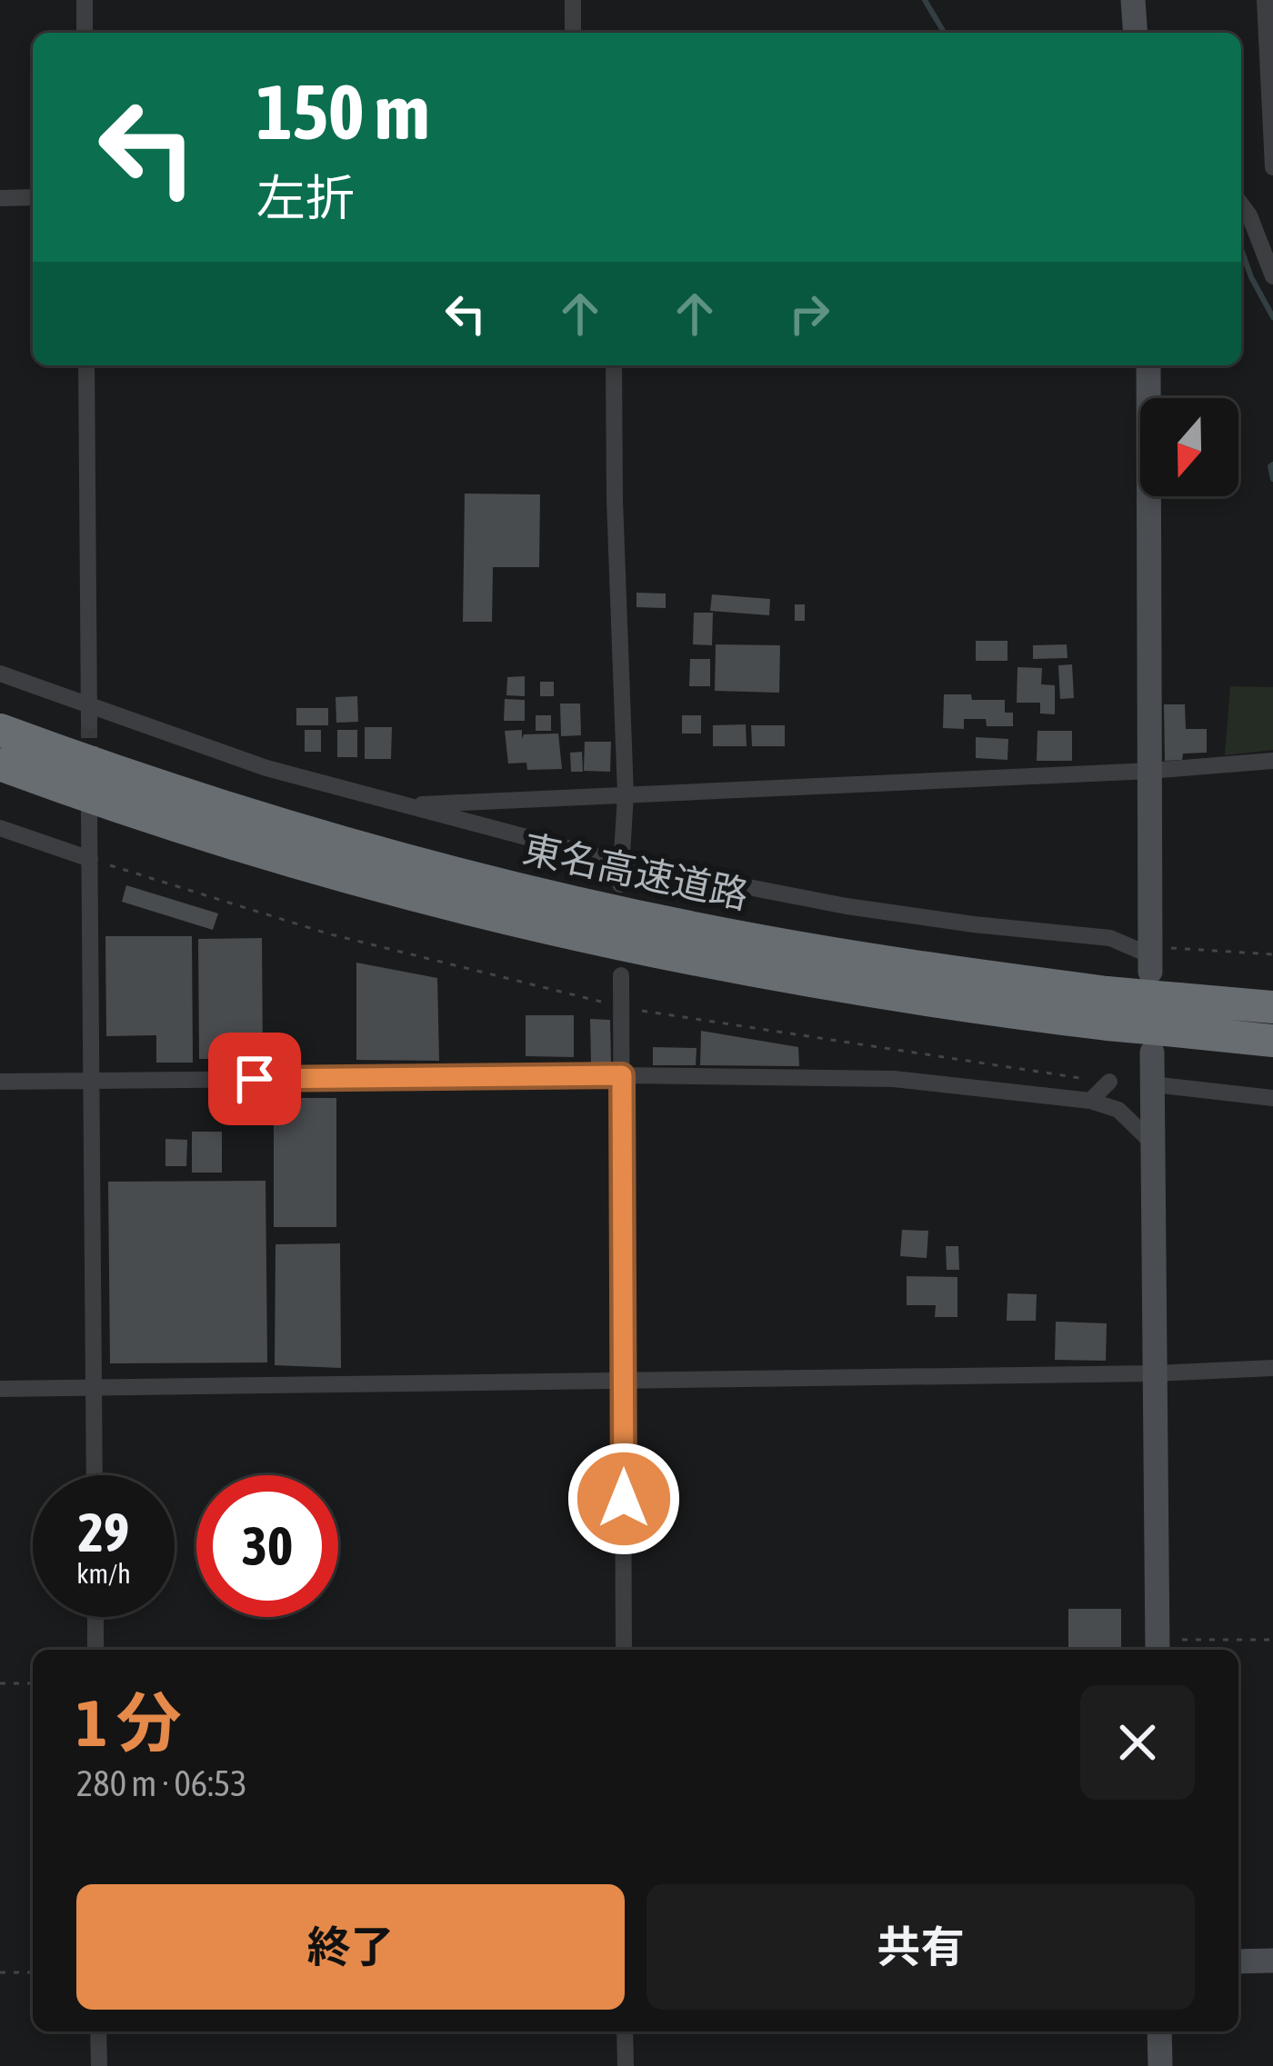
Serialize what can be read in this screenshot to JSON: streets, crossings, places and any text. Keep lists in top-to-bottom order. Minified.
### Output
{"streets":{"highway":["東名高速道路"]},"north":"bottom","page":{"turn":["150 m","左折"],"speed":"29 km/h","limit":"30","heading":["1 分","280 m · 06:53"],"buttons":["終了","共有"]}}
